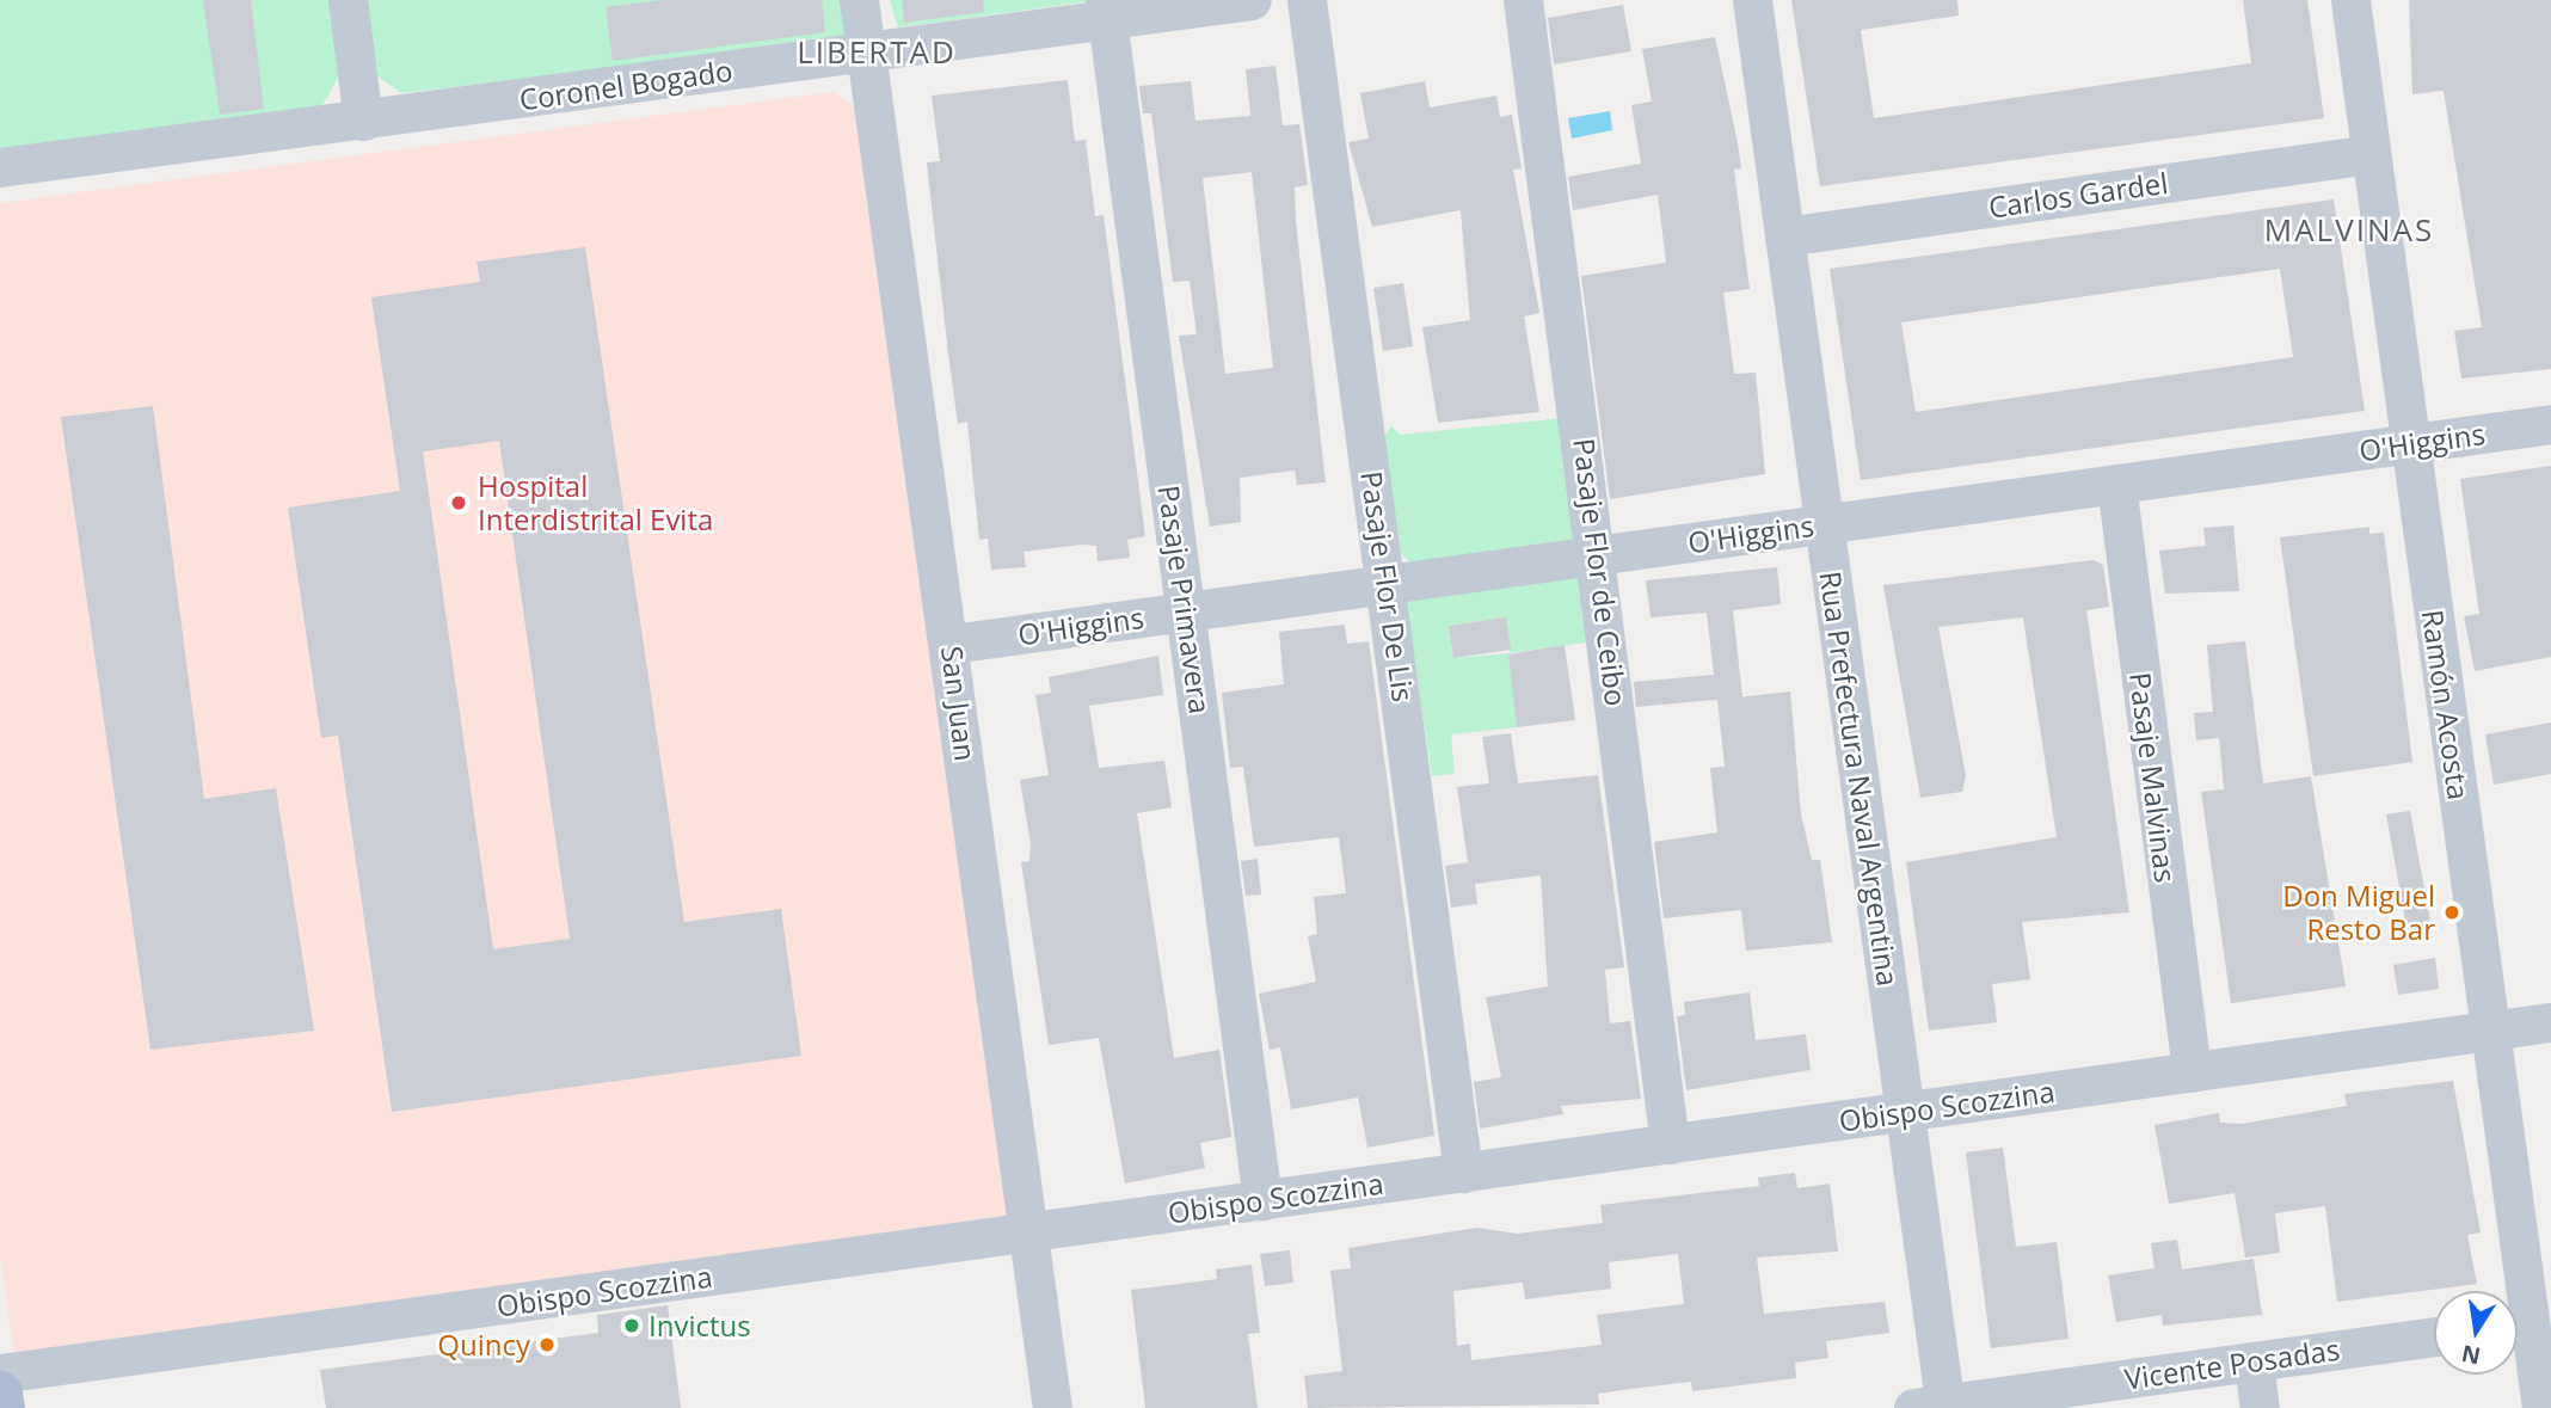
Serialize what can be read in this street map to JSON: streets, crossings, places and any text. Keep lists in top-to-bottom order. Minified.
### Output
{"streets":{"street":["Coronel Bogado","Carlos Gardel","O'Higgins","Pasaje Flor de Ceibo","Pasaje Flor De Lis","Pasaje Primavera","San Juan","Ramón Acosta","Pasaje Malvinas","Rua Prefectura Naval Argentina","Obispo Scozzina","Vicente Posadas"]},"crossings":[["Coronel Bogado","Pasaje Primavera"],["Coronel Bogado","San Juan"],["Carlos Gardel","Ramón Acosta"],["Carlos Gardel","Rua Prefectura Naval Argentina"],["O'Higgins","Pasaje Flor de Ceibo"],["O'Higgins","Pasaje Flor De Lis"],["O'Higgins","Pasaje Primavera"],["O'Higgins","San Juan"],["O'Higgins","Ramón Acosta"],["O'Higgins","Pasaje Malvinas"],["O'Higgins","Rua Prefectura Naval Argentina"],["Pasaje Flor de Ceibo","Obispo Scozzina"],["Pasaje Flor De Lis","Obispo Scozzina"],["Pasaje Primavera","Obispo Scozzina"],["San Juan","Obispo Scozzina"],["Ramón Acosta","Obispo Scozzina"],["Pasaje Malvinas","Obispo Scozzina"],["Rua Prefectura Naval Argentina","Obispo Scozzina"],["Rua Prefectura Naval Argentina","Vicente Posadas"]],"districts":["LIBERTAD","MALVINAS"],"places":["Hospital Interdistrital Evita","Don Miguel Resto Bar","Invictus","Quincy"],"north":"bottom"}
